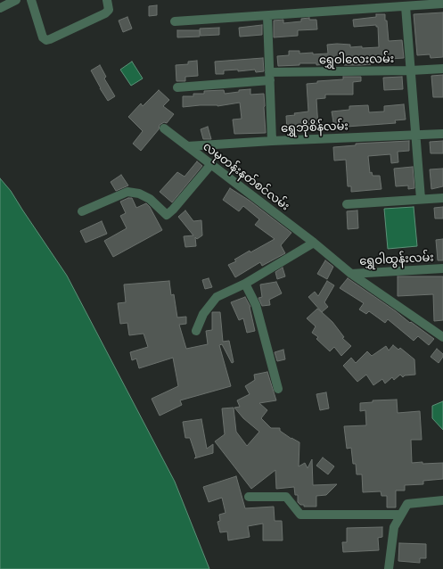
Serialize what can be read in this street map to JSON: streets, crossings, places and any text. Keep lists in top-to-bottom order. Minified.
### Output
{"streets":{"street":["ရွှေဝါလေးလမ်း","ရွှေဘိုစိန်လမ်း","လမုတန်းနတ်စင်လမ်း","ရွှေဝါထွန်းလမ်း"]},"crossings":[["ရွှေဘိုစိန်လမ်း","လမုတန်းနတ်စင်လမ်း"],["လမုတန်းနတ်စင်လမ်း","ရွှေဝါထွန်းလမ်း"]]}
